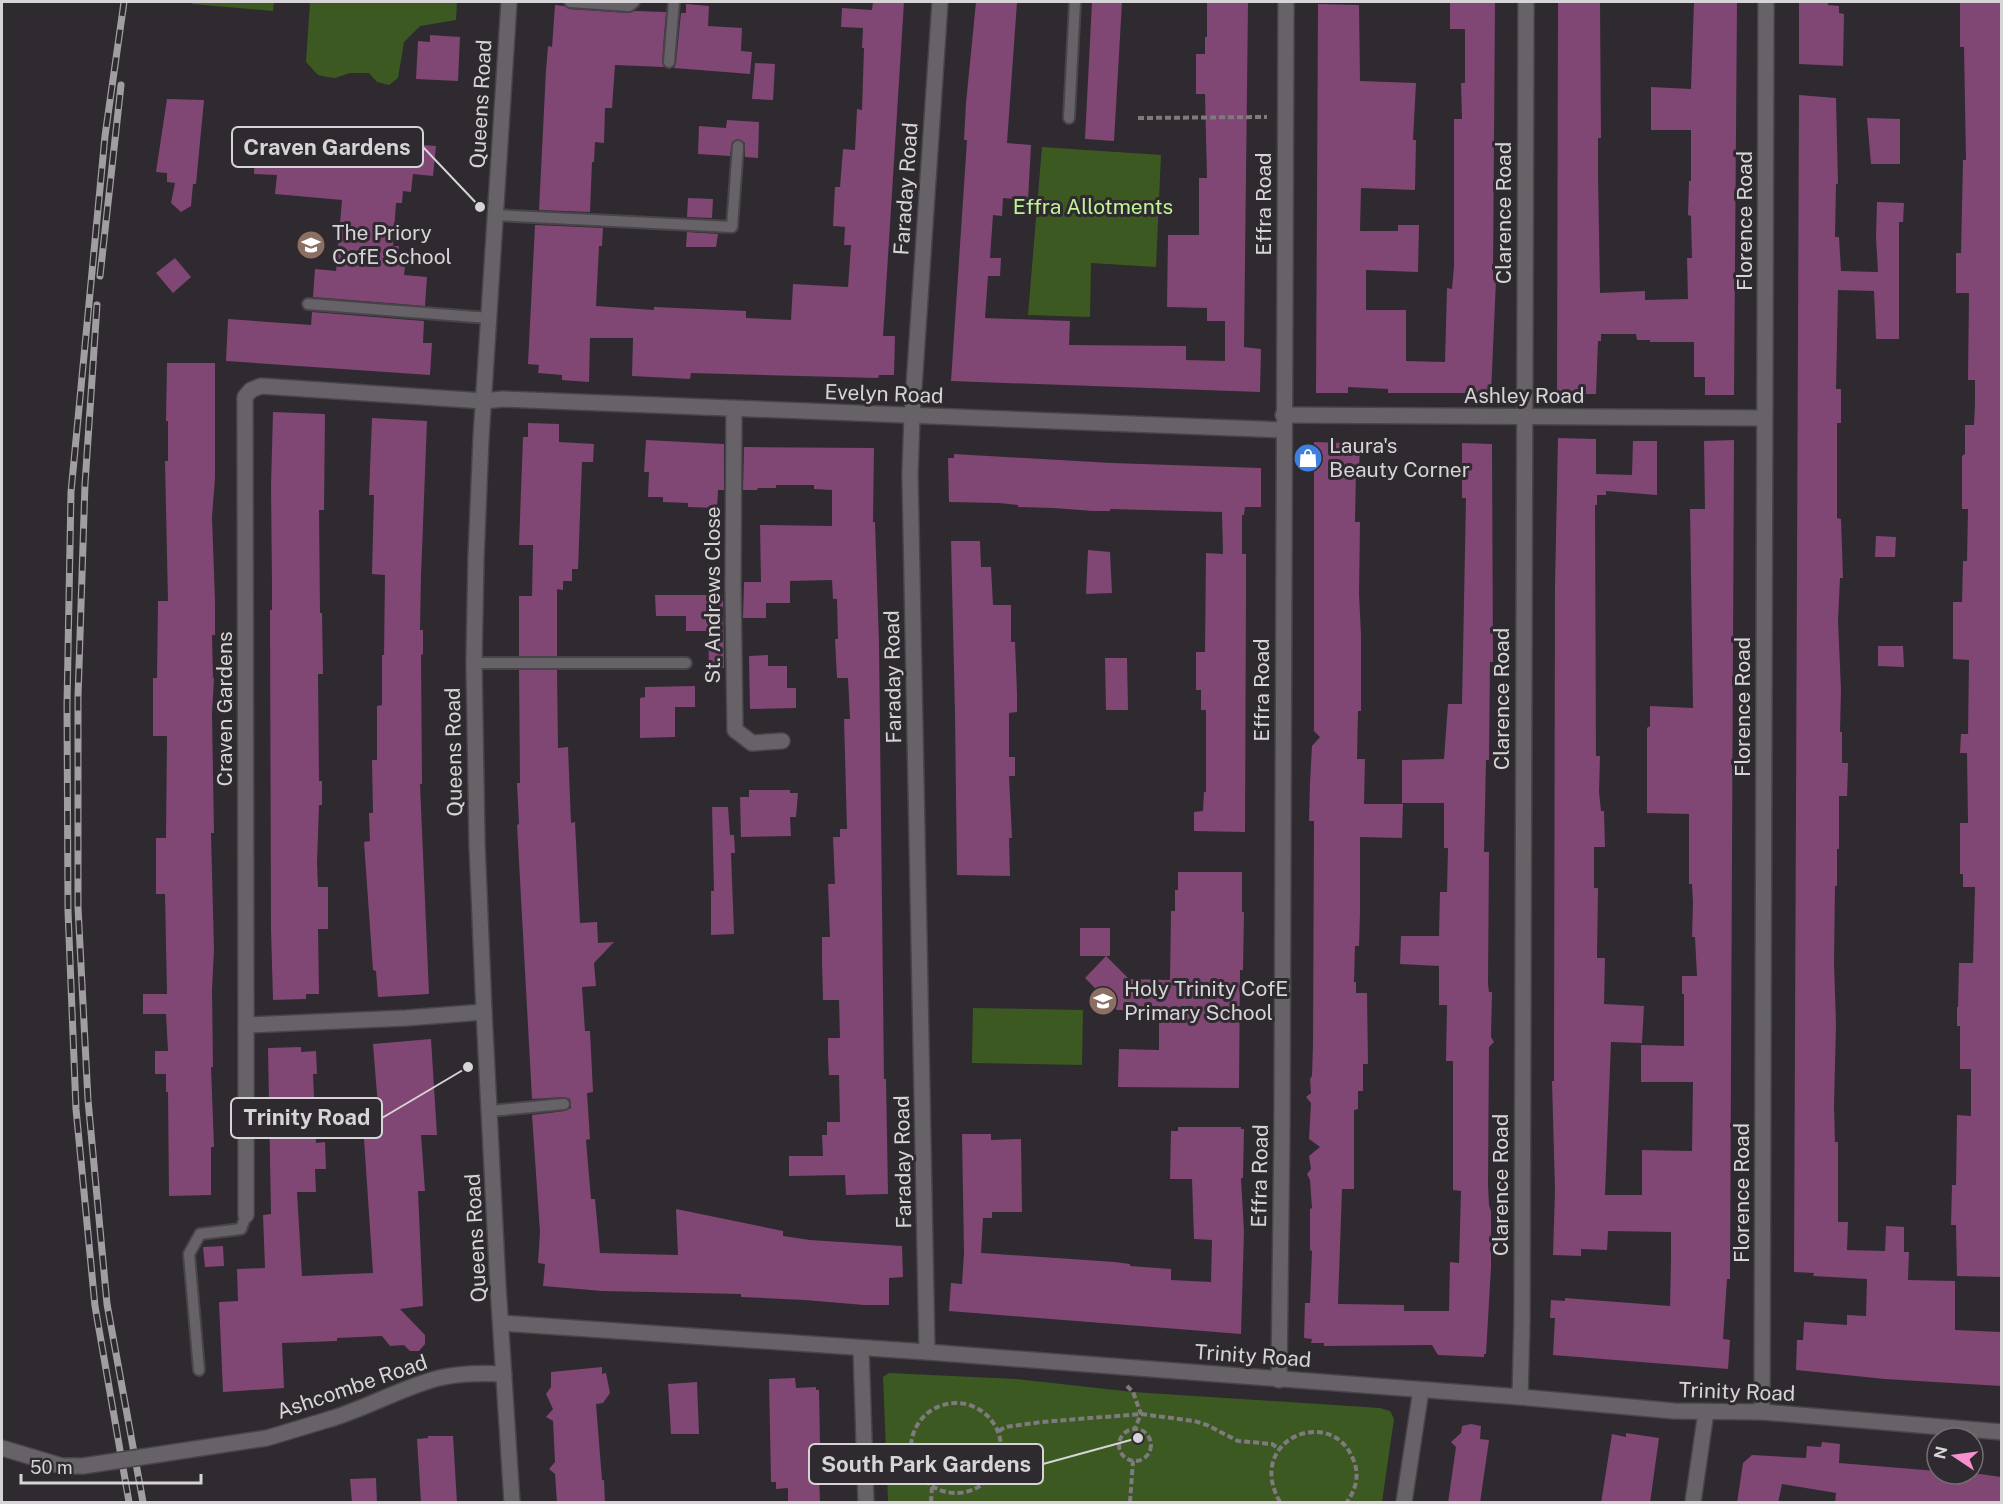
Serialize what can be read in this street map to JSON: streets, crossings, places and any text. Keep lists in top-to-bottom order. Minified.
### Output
{"streets":{"street":["Queens Road","Faraday Road","Effra Road","Clarence Road","Florence Road","Evelyn Road","Ashley Road","St. Andrews Close","Craven Gardens","Trinity Road","Ashcombe Road"]},"crossings":[["Queens Road","Evelyn Road"],["Queens Road","Craven Gardens"],["Queens Road","Trinity Road"],["Queens Road","Ashcombe Road"],["Faraday Road","Evelyn Road"],["Faraday Road","Trinity Road"],["Effra Road","Evelyn Road"],["Effra Road","Ashley Road"],["Effra Road","Trinity Road"],["Clarence Road","Ashley Road"],["Clarence Road","Trinity Road"],["Florence Road","Ashley Road"],["Florence Road","Trinity Road"],["Evelyn Road","Ashley Road"],["Evelyn Road","St. Andrews Close"],["Evelyn Road","Craven Gardens"]],"parks":["Effra Allotments"],"places":{"other":["Craven Gardens","Trinity Road","South Park Gardens"],"school or university":["The Priory CofE School","Holy Trinity CofE Primary School"],"shop":["Laura's Beauty Corner"]},"scale_bar":"50 m","north":"left"}
